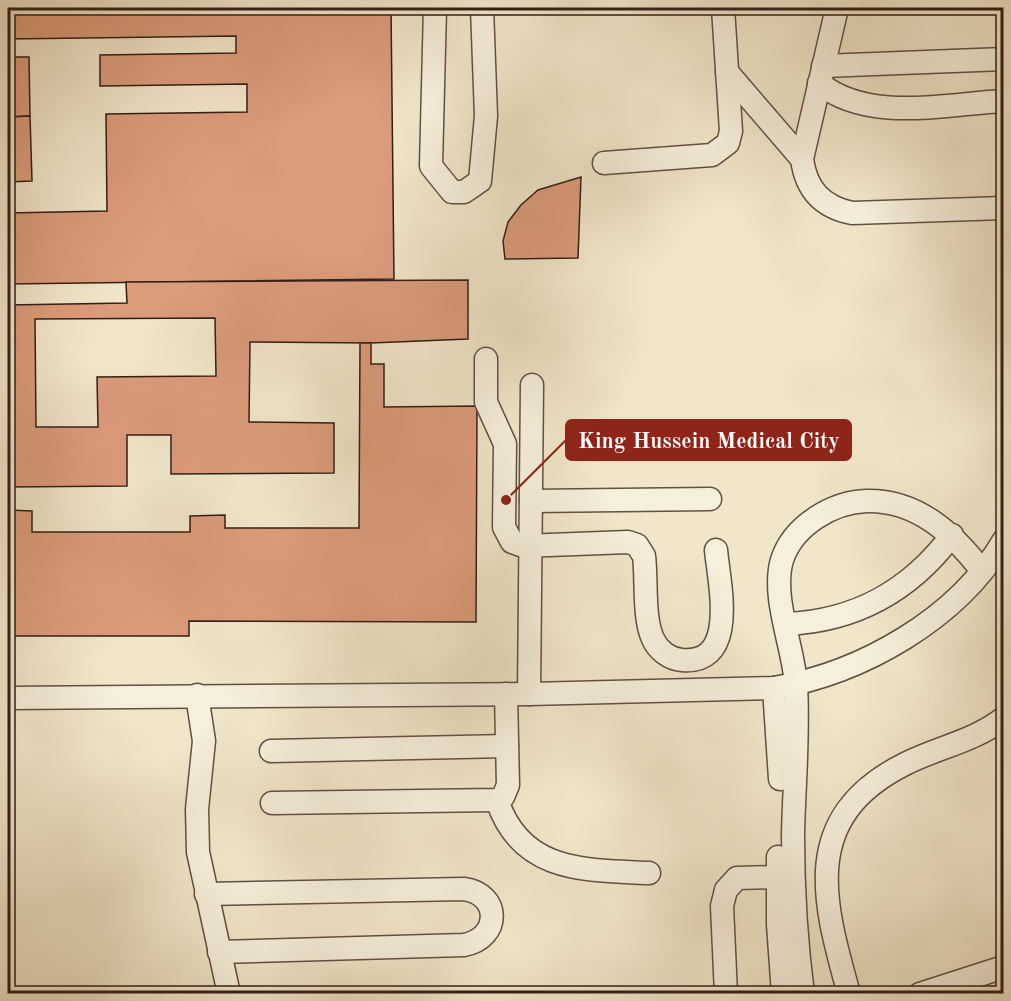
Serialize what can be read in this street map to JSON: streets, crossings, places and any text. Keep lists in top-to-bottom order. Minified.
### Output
{"places":["King Hussein Medical City"]}
